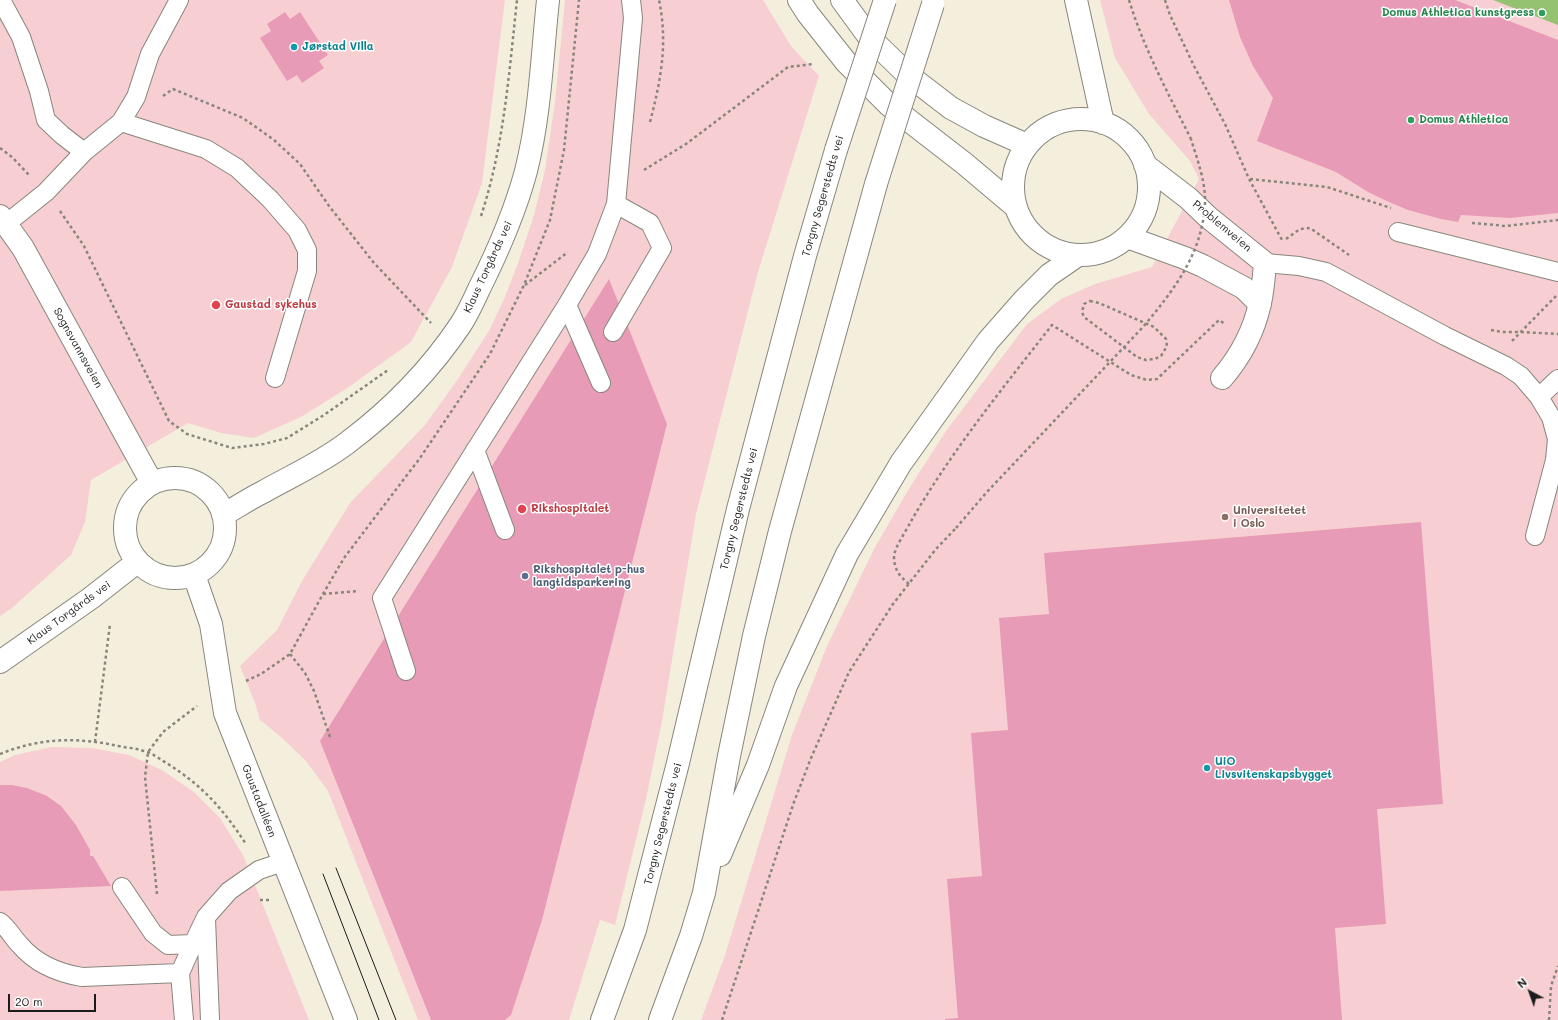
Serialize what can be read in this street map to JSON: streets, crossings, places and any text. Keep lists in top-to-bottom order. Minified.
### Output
{"streets":{"main road":["Torgny Segerstedts vei","Problemveien","Klaus Torgårds vei","Sognsvannsveien","Gaustadalléen"]},"crossings":[["Klaus Torgårds vei","Sognsvannsveien"],["Klaus Torgårds vei","Gaustadalléen"],["Sognsvannsveien","Gaustadalléen"]],"places":["Domus Athletica kunstgress","Jørstad Villa","Domus Athletica","Gaustad sykehus","Rikshospitalet","Universitetet i Oslo","Rikshospitalet p-hus langtidsparkering","UiO Livsvitenskapsbygget"],"scale_bar":"20 m","north":"top left"}
